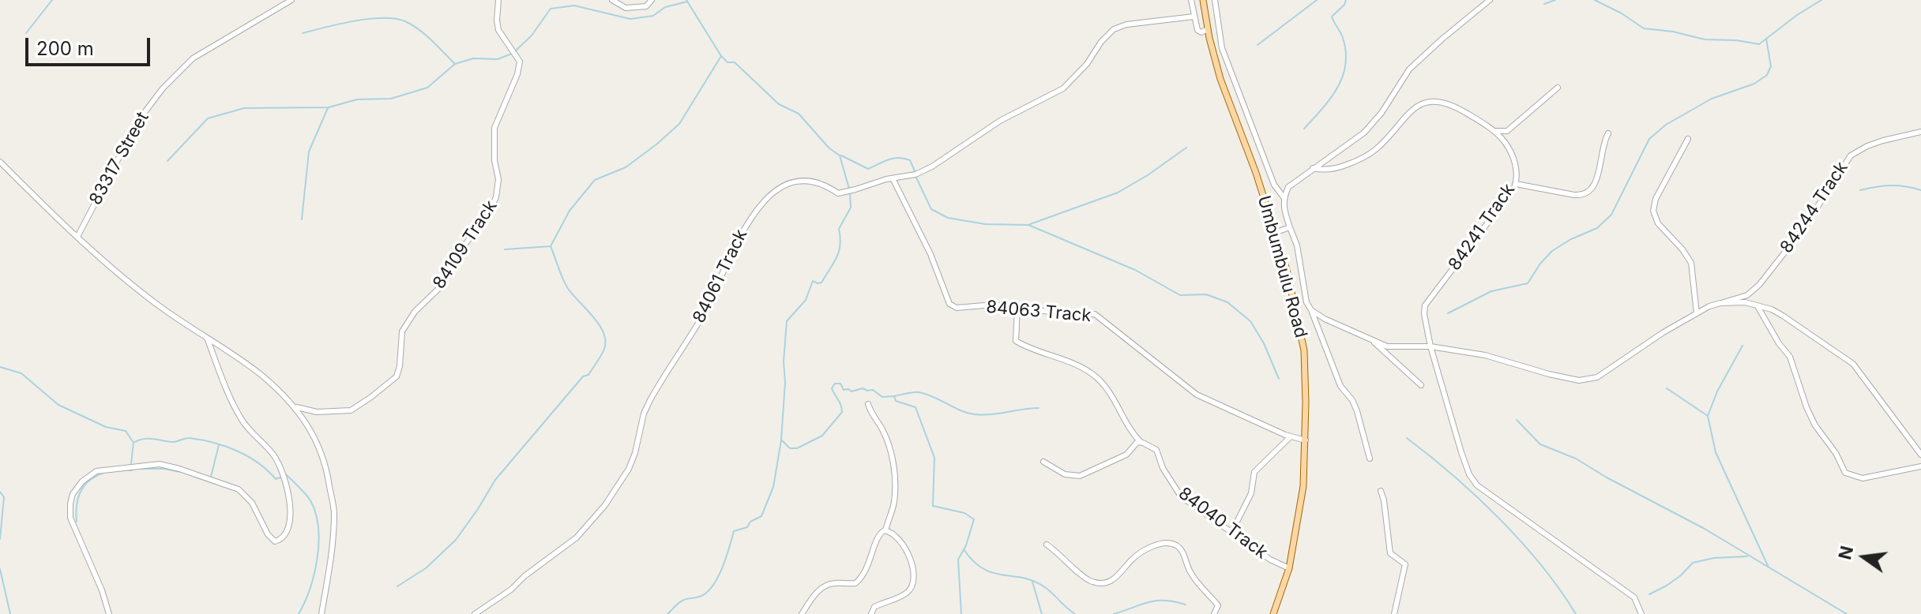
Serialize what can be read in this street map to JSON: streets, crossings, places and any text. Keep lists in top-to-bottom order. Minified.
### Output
{"streets":{"main road":["Umbumbulu Road"],"street":["83317 Street","84244 Track","84241 Track","84109 Track","84061 Track","84063 Track","84040 Track"]},"crossings":[["84244 Track","84241 Track"],["Umbumbulu Road","84063 Track"],["Umbumbulu Road","84040 Track"],["84061 Track","84063 Track"],["84063 Track","84040 Track"]],"scale_bar":"200 m","north":"left"}
